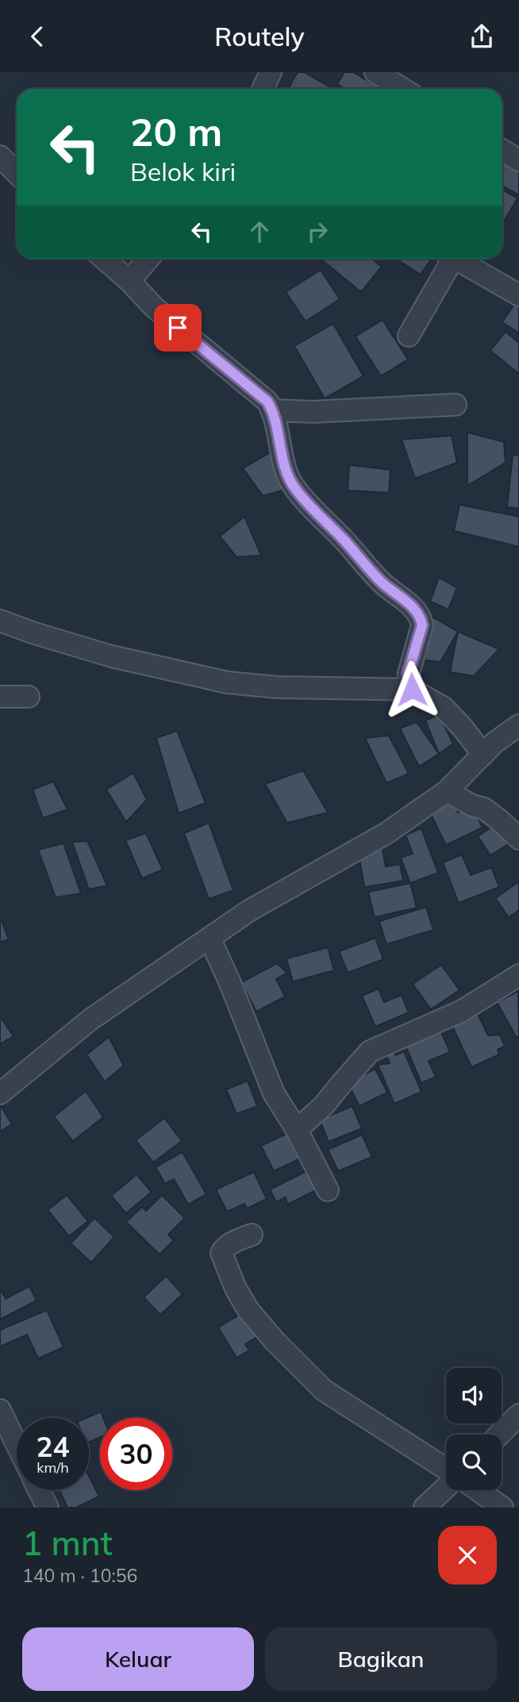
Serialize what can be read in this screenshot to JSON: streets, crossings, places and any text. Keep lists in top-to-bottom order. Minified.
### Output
{"page":{"header":"Routely","turn":["20 m","Belok kiri"],"speed":"24 km/h","limit":"30","heading":["1 mnt","140 m · 10:56"],"buttons":["Keluar","Bagikan"]}}
